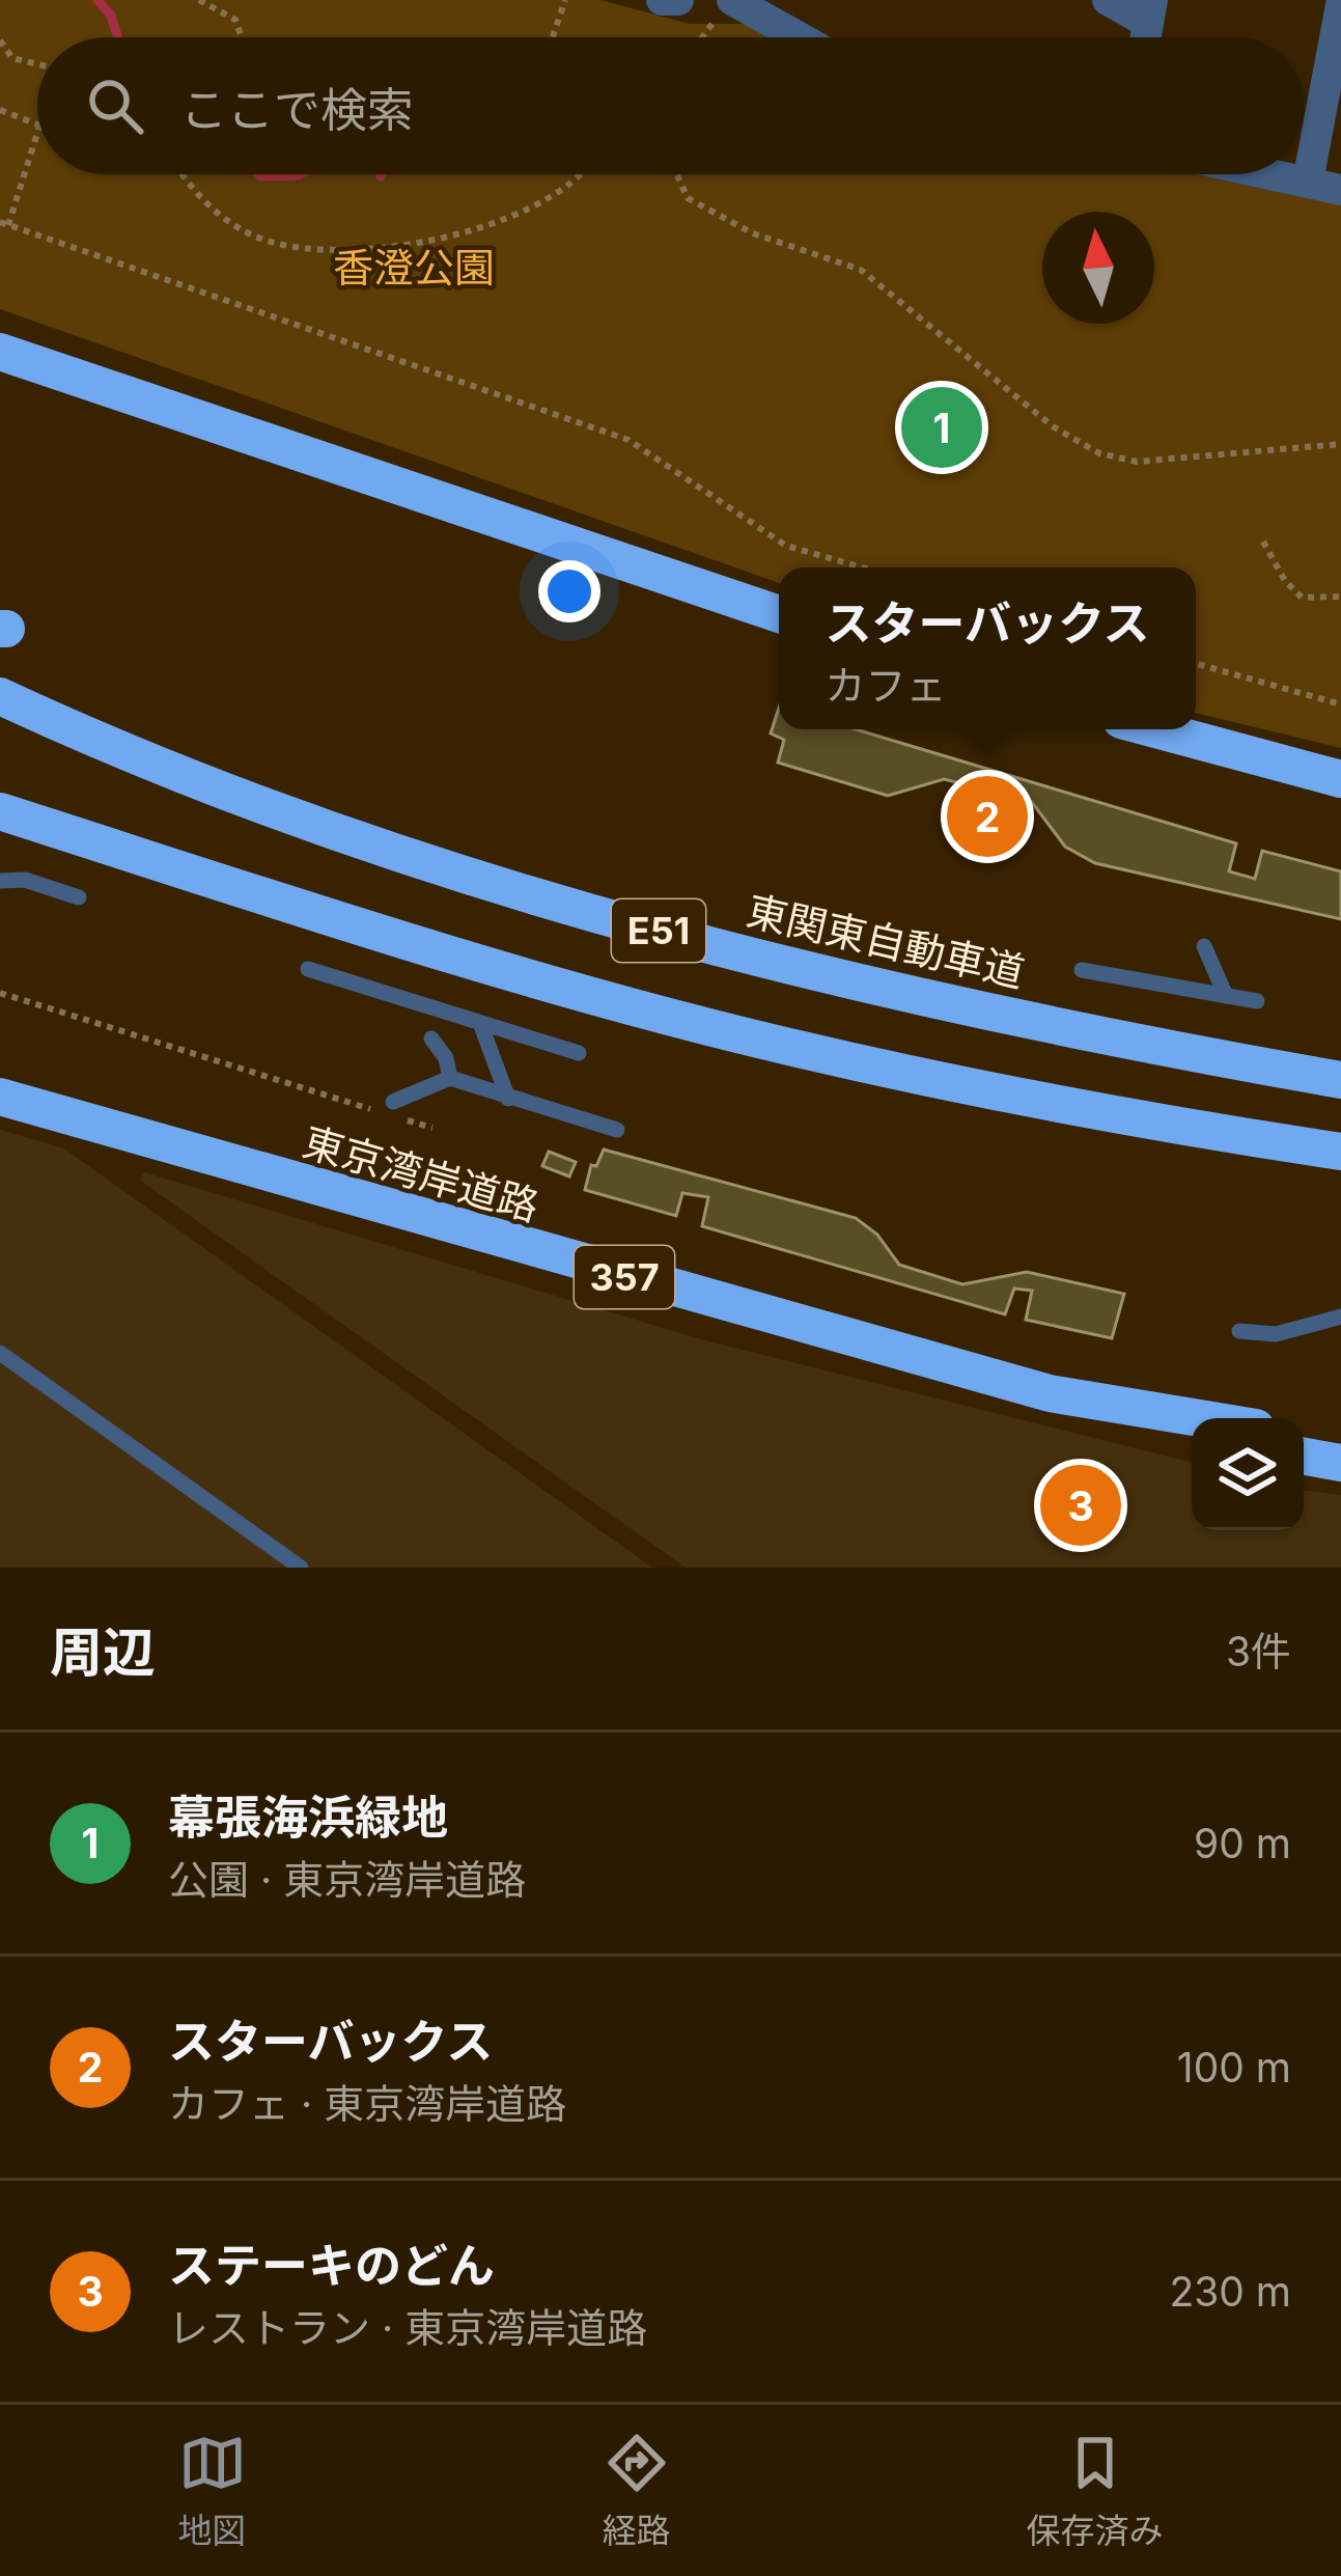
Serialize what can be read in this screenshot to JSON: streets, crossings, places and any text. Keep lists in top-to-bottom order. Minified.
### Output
{"streets":{"highway":["E51","東関東自動車道","東京湾岸道路","357"]},"crossings":[["東京湾岸道路","357"]],"parks":["香澄公園"],"north":"top","page":{"search":"ここで検索","pins":["1","2","3"],"popup":["スターバックス","カフェ"],"heading":["周辺","3件"],"list":[{"mark":"1","name":"幕張海浜緑地","note":"公園 · 東京湾岸道路","value":"90 m"},{"mark":"2","name":"スターバックス","note":"カフェ · 東京湾岸道路","value":"100 m"},{"mark":"3","name":"ステーキのどん","note":"レストラン · 東京湾岸道路","value":"230 m"}],"nav":["地図","経路","保存済み"]}}
